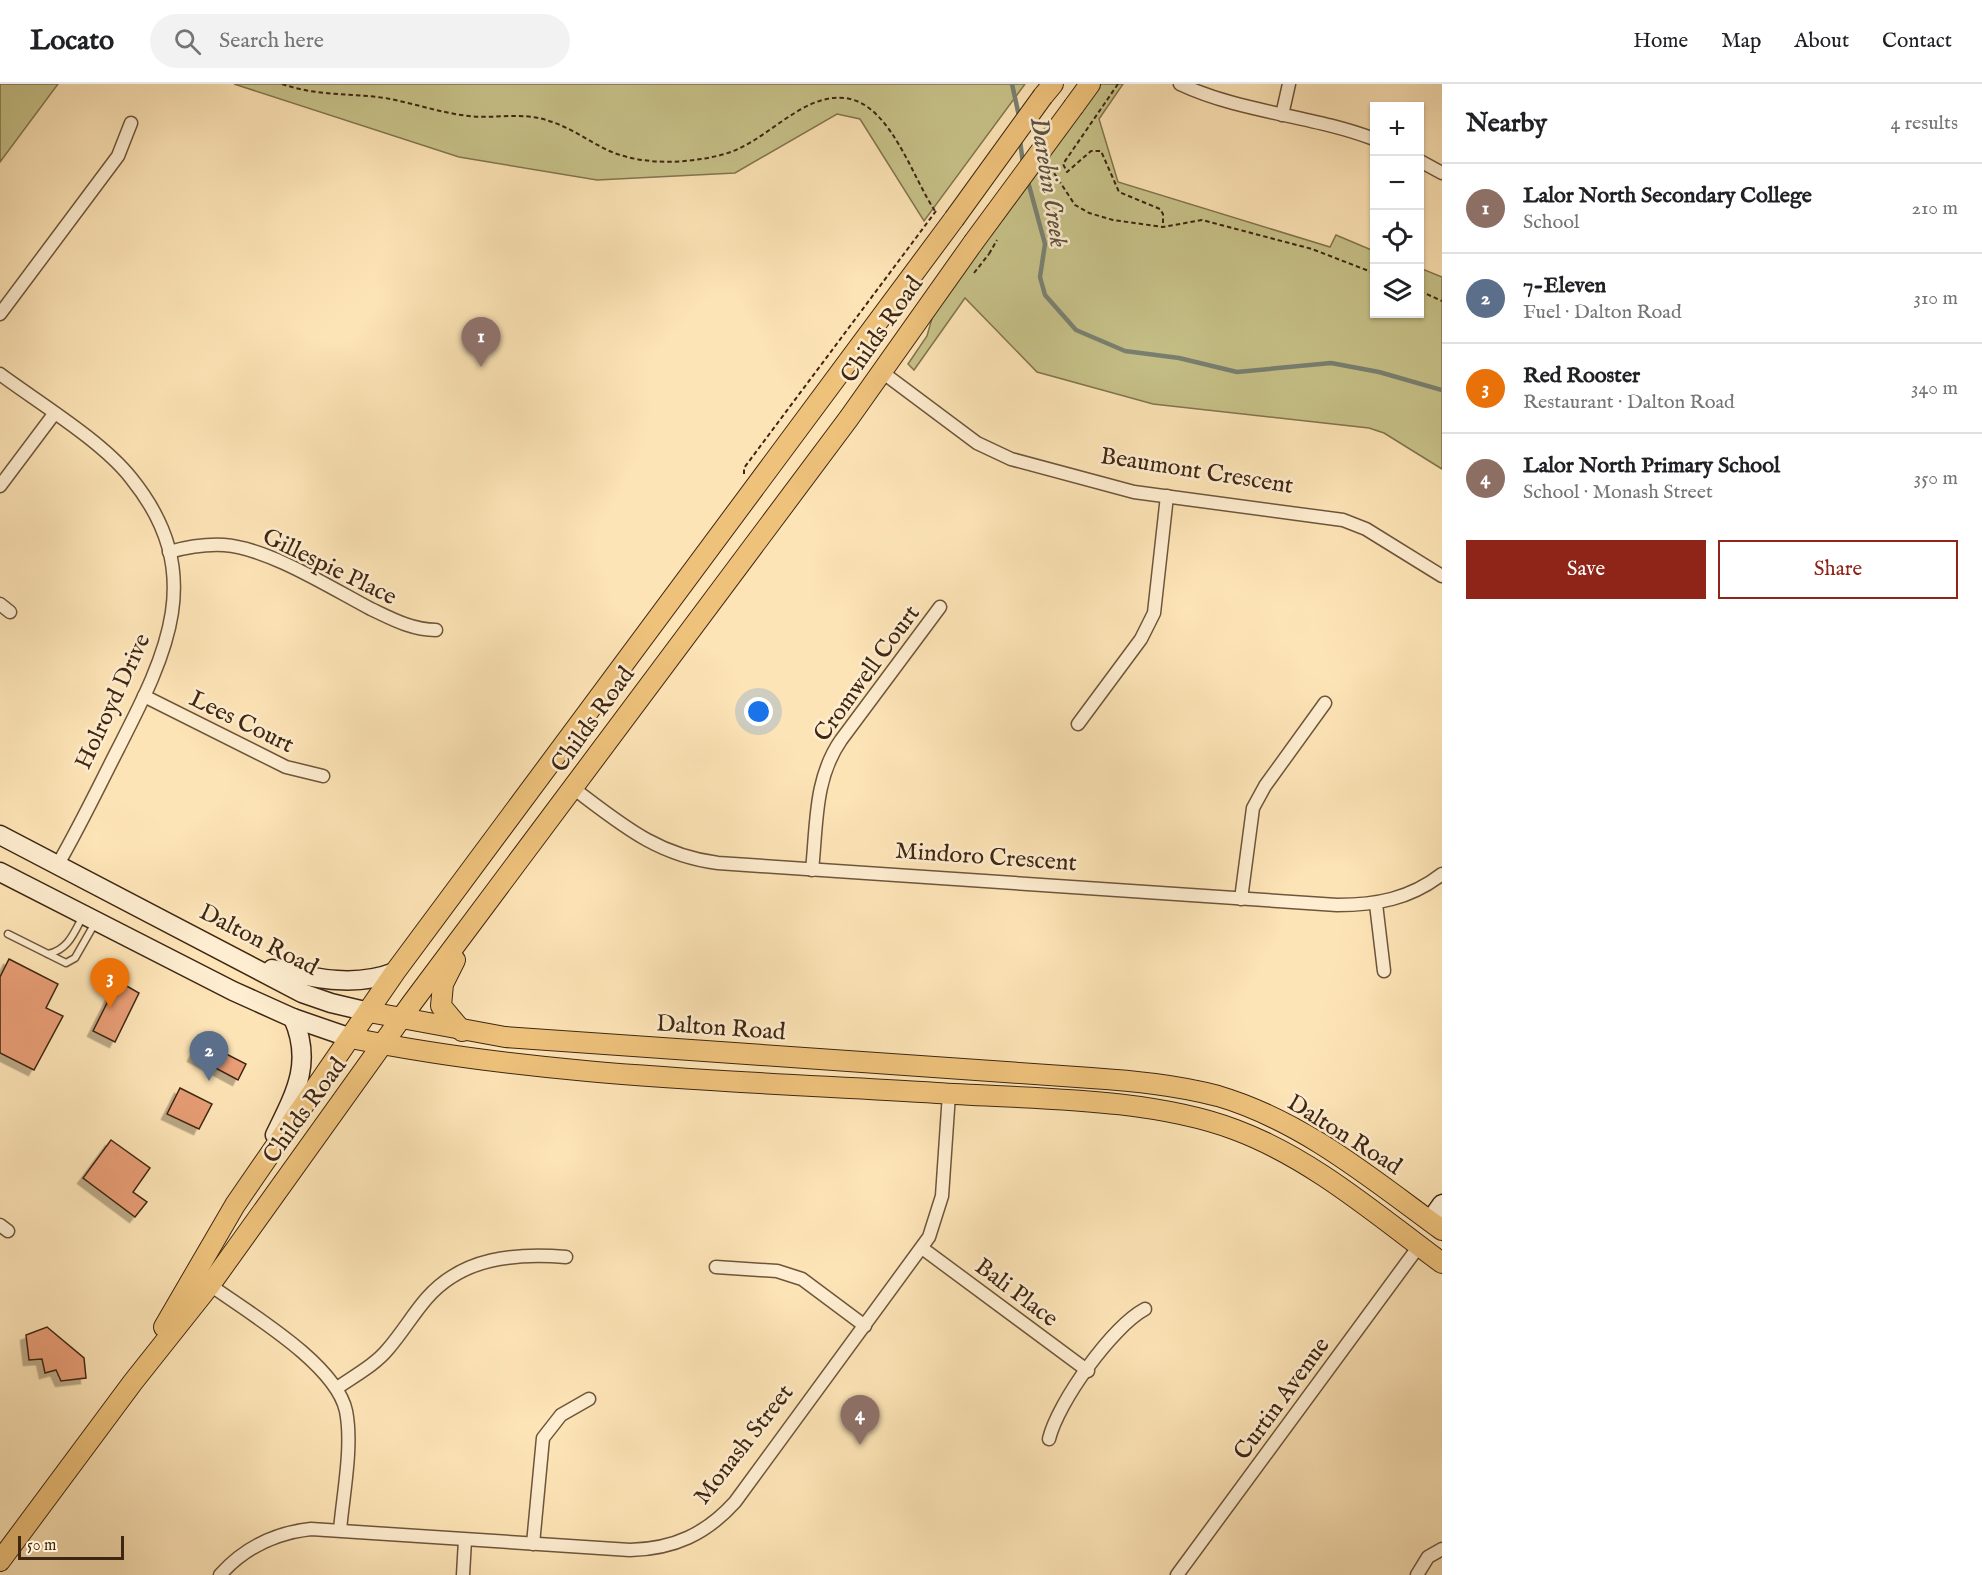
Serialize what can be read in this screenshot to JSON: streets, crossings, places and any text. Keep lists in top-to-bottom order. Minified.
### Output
{"streets":{"main road":["Childs Road","Beaumont Crescent","Holroyd Drive","Mindoro Crescent","Dalton Road","Monash Street"],"street":["Gillespie Place","Cromwell Court","Lees Court","Bali Place","Curtin Avenue"]},"crossings":[["Childs Road","Beaumont Crescent"],["Childs Road","Mindoro Crescent"],["Childs Road","Dalton Road"],["Gillespie Place","Holroyd Drive"],["Cromwell Court","Mindoro Crescent"],["Holroyd Drive","Lees Court"],["Holroyd Drive","Dalton Road"],["Dalton Road","Curtin Avenue"],["Dalton Road","Monash Street"],["Bali Place","Monash Street"]],"water":["Darebin Creek"],"scale_bar":"50 m","page":{"header":"Locato","search":"Search here","nav":["Home","Map","About","Contact"],"heading":["Nearby","4 results"],"map_buttons":["+","−"],"list":[{"mark":"1","name":"Lalor North Secondary College","note":"School","value":"210 m"},{"mark":"2","name":"7-Eleven","note":"Fuel · Dalton Road","value":"310 m"},{"mark":"3","name":"Red Rooster","note":"Restaurant · Dalton Road","value":"340 m"},{"mark":"4","name":"Lalor North Primary School","note":"School · Monash Street","value":"350 m"}],"pins":["1","3","2","4"],"buttons":["Save","Share"],"scale":"50 m"}}
